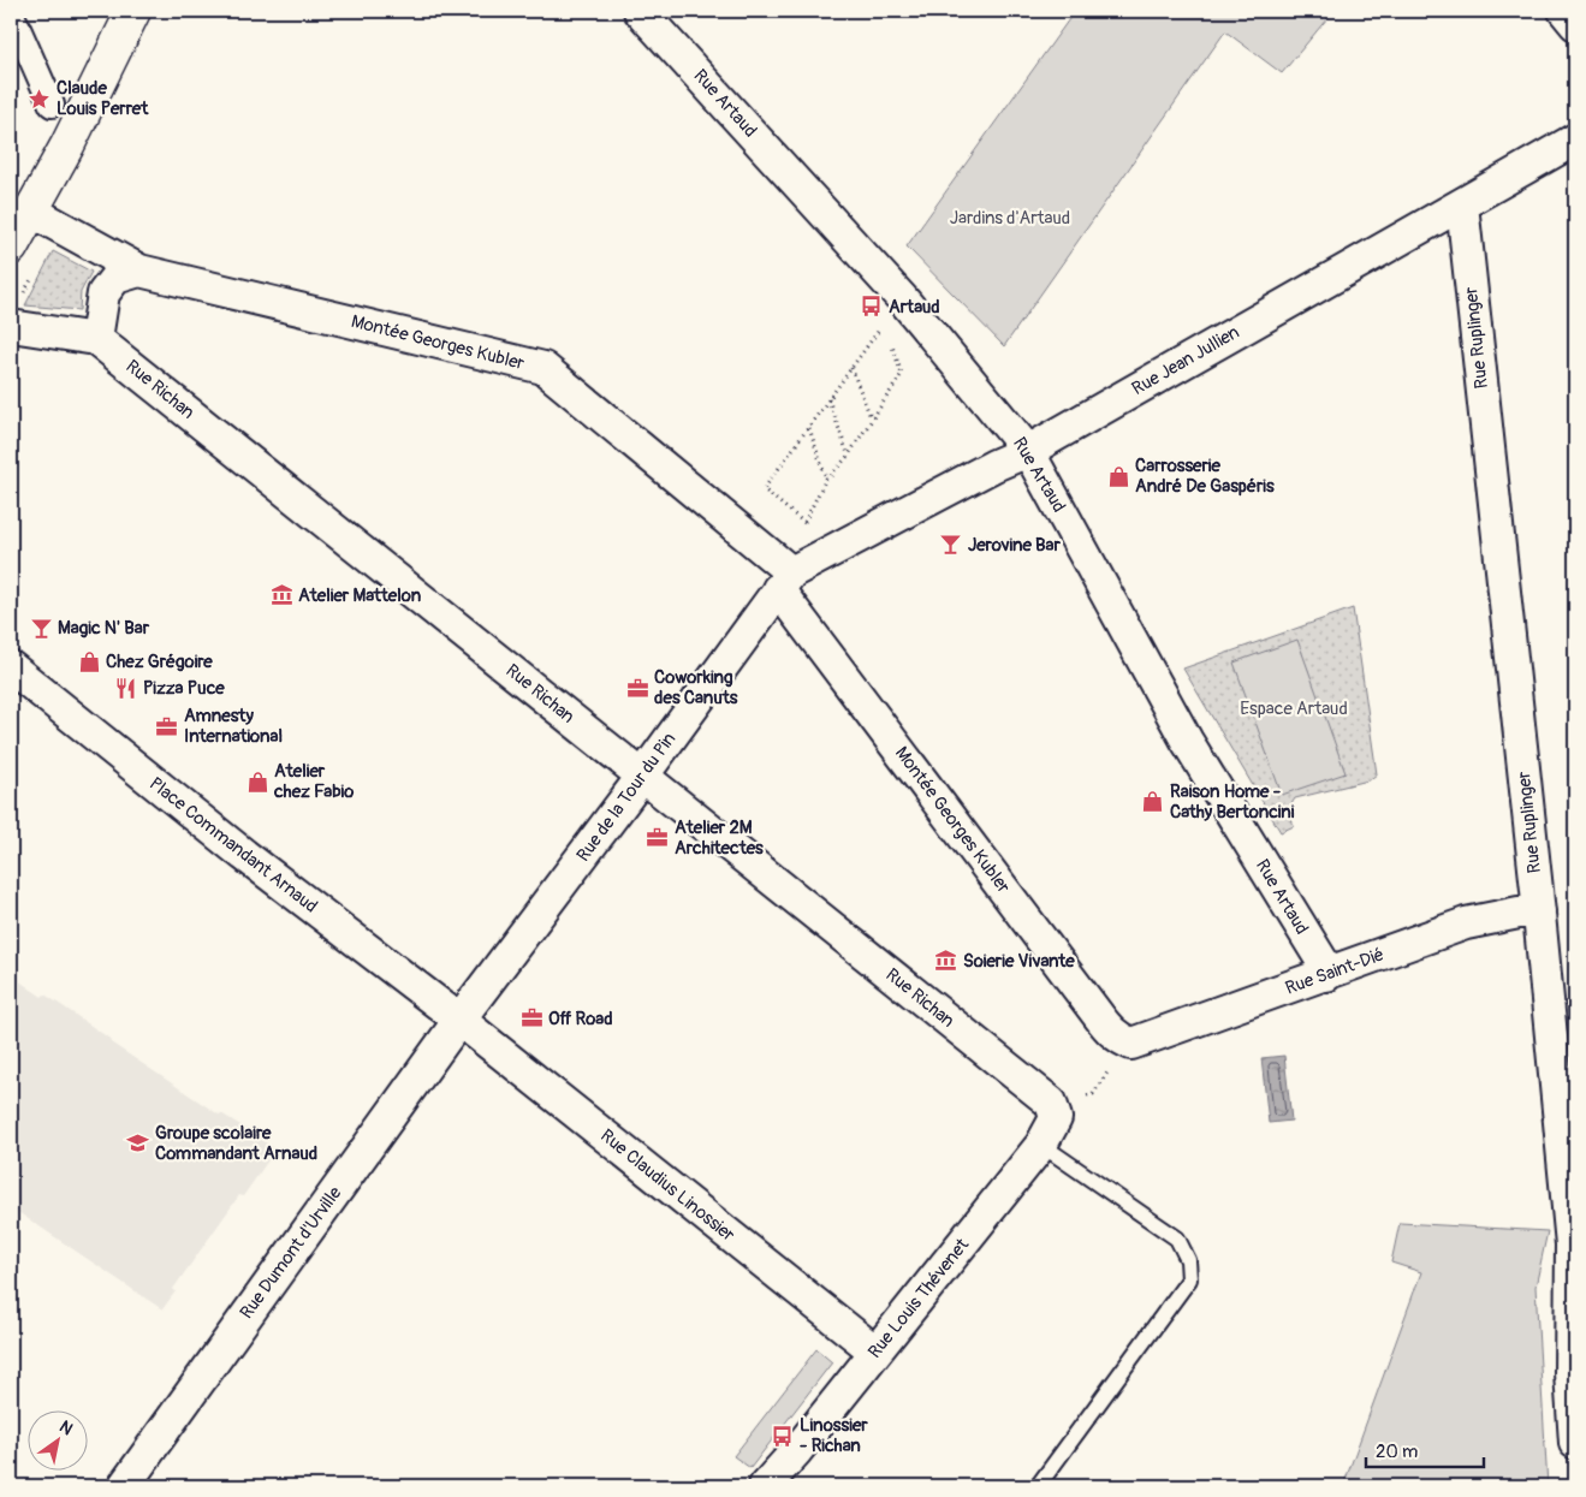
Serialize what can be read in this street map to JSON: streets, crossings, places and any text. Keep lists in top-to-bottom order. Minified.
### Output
{"streets":{"street":["Rue Artaud","Rue Ruplinger","Montée Georges Kubler","Rue Jean Jullien","Rue Richan","Rue de la Tour du Pin","Place Commandant Arnaud","Rue Saint-Dié","Rue Claudius Linossier","Rue Dumont d'Urville","Rue Louis Thévenet"]},"crossings":[["Rue Artaud","Rue Jean Jullien"],["Rue Artaud","Rue Saint-Dié"],["Rue Ruplinger","Rue Jean Jullien"],["Rue Ruplinger","Rue Saint-Dié"],["Montée Georges Kubler","Rue Jean Jullien"],["Montée Georges Kubler","Rue de la Tour du Pin"],["Montée Georges Kubler","Rue Saint-Dié"],["Rue Jean Jullien","Rue de la Tour du Pin"],["Rue Richan","Rue de la Tour du Pin"],["Rue Richan","Rue Louis Thévenet"],["Rue de la Tour du Pin","Place Commandant Arnaud"],["Rue de la Tour du Pin","Rue Claudius Linossier"],["Rue de la Tour du Pin","Rue Dumont d'Urville"],["Place Commandant Arnaud","Rue Claudius Linossier"],["Place Commandant Arnaud","Rue Dumont d'Urville"],["Rue Claudius Linossier","Rue Dumont d'Urville"],["Rue Claudius Linossier","Rue Louis Thévenet"]],"parks":["Jardins d'Artaud","Espace Artaud"],"places":{"place":["Claude Louis Perret"],"bus stop":["Artaud","Linossier - Richan"],"shop":["Carrosserie André De Gaspéris","Chez Grégoire","Atelier chez Fabio","Raison Home - Cathy Bertoncini"],"bar":["Jerovine Bar","Magic N' Bar"],"museum":["Atelier Mattelon","Soierie Vivante"],"restaurant":["Pizza Puce"],"office":["Coworking des Canuts","Amnesty International","Atelier 2M Architectes","Off Road"],"school or university":["Groupe scolaire Commandant Arnaud"]},"scale_bar":"20 m","north":"top right"}
